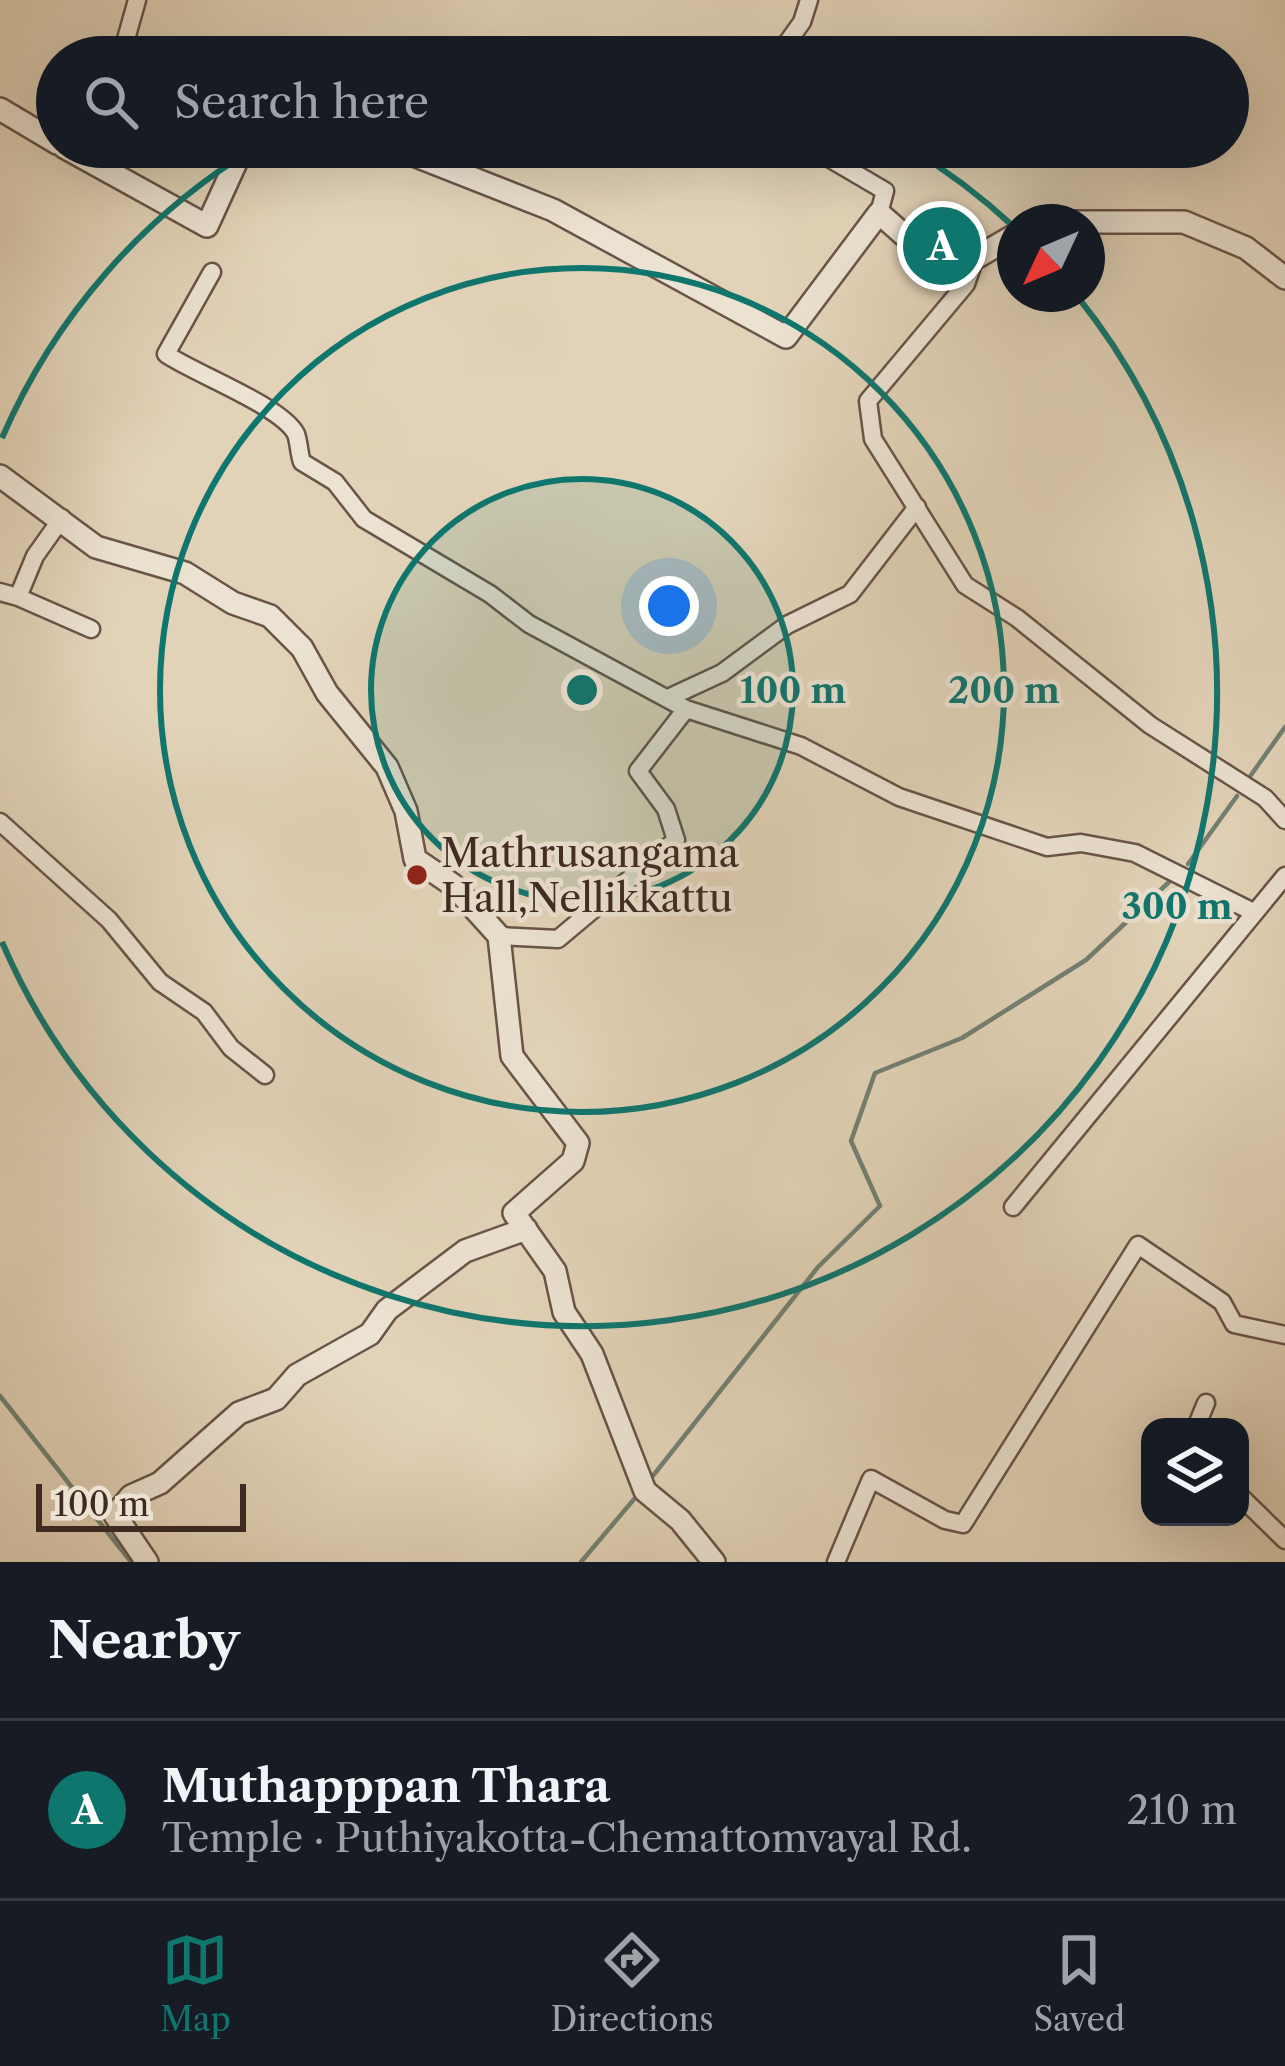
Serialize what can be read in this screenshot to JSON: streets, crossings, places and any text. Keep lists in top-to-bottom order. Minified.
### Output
{"places":["Mathrusangama Hall,Nellikkattu"],"scale_bar":"100 m","north":"bottom left","page":{"search":"Search here","pins":"A","scale":"100 m","heading":"Nearby","list":[{"mark":"A","name":"Muthapppan Thara","note":"Temple · Puthiyakotta-Chemattomvayal Rd.","value":"210 m"}],"nav":["Map","Directions","Saved"]},"rings":["100 m","200 m","300 m"]}
